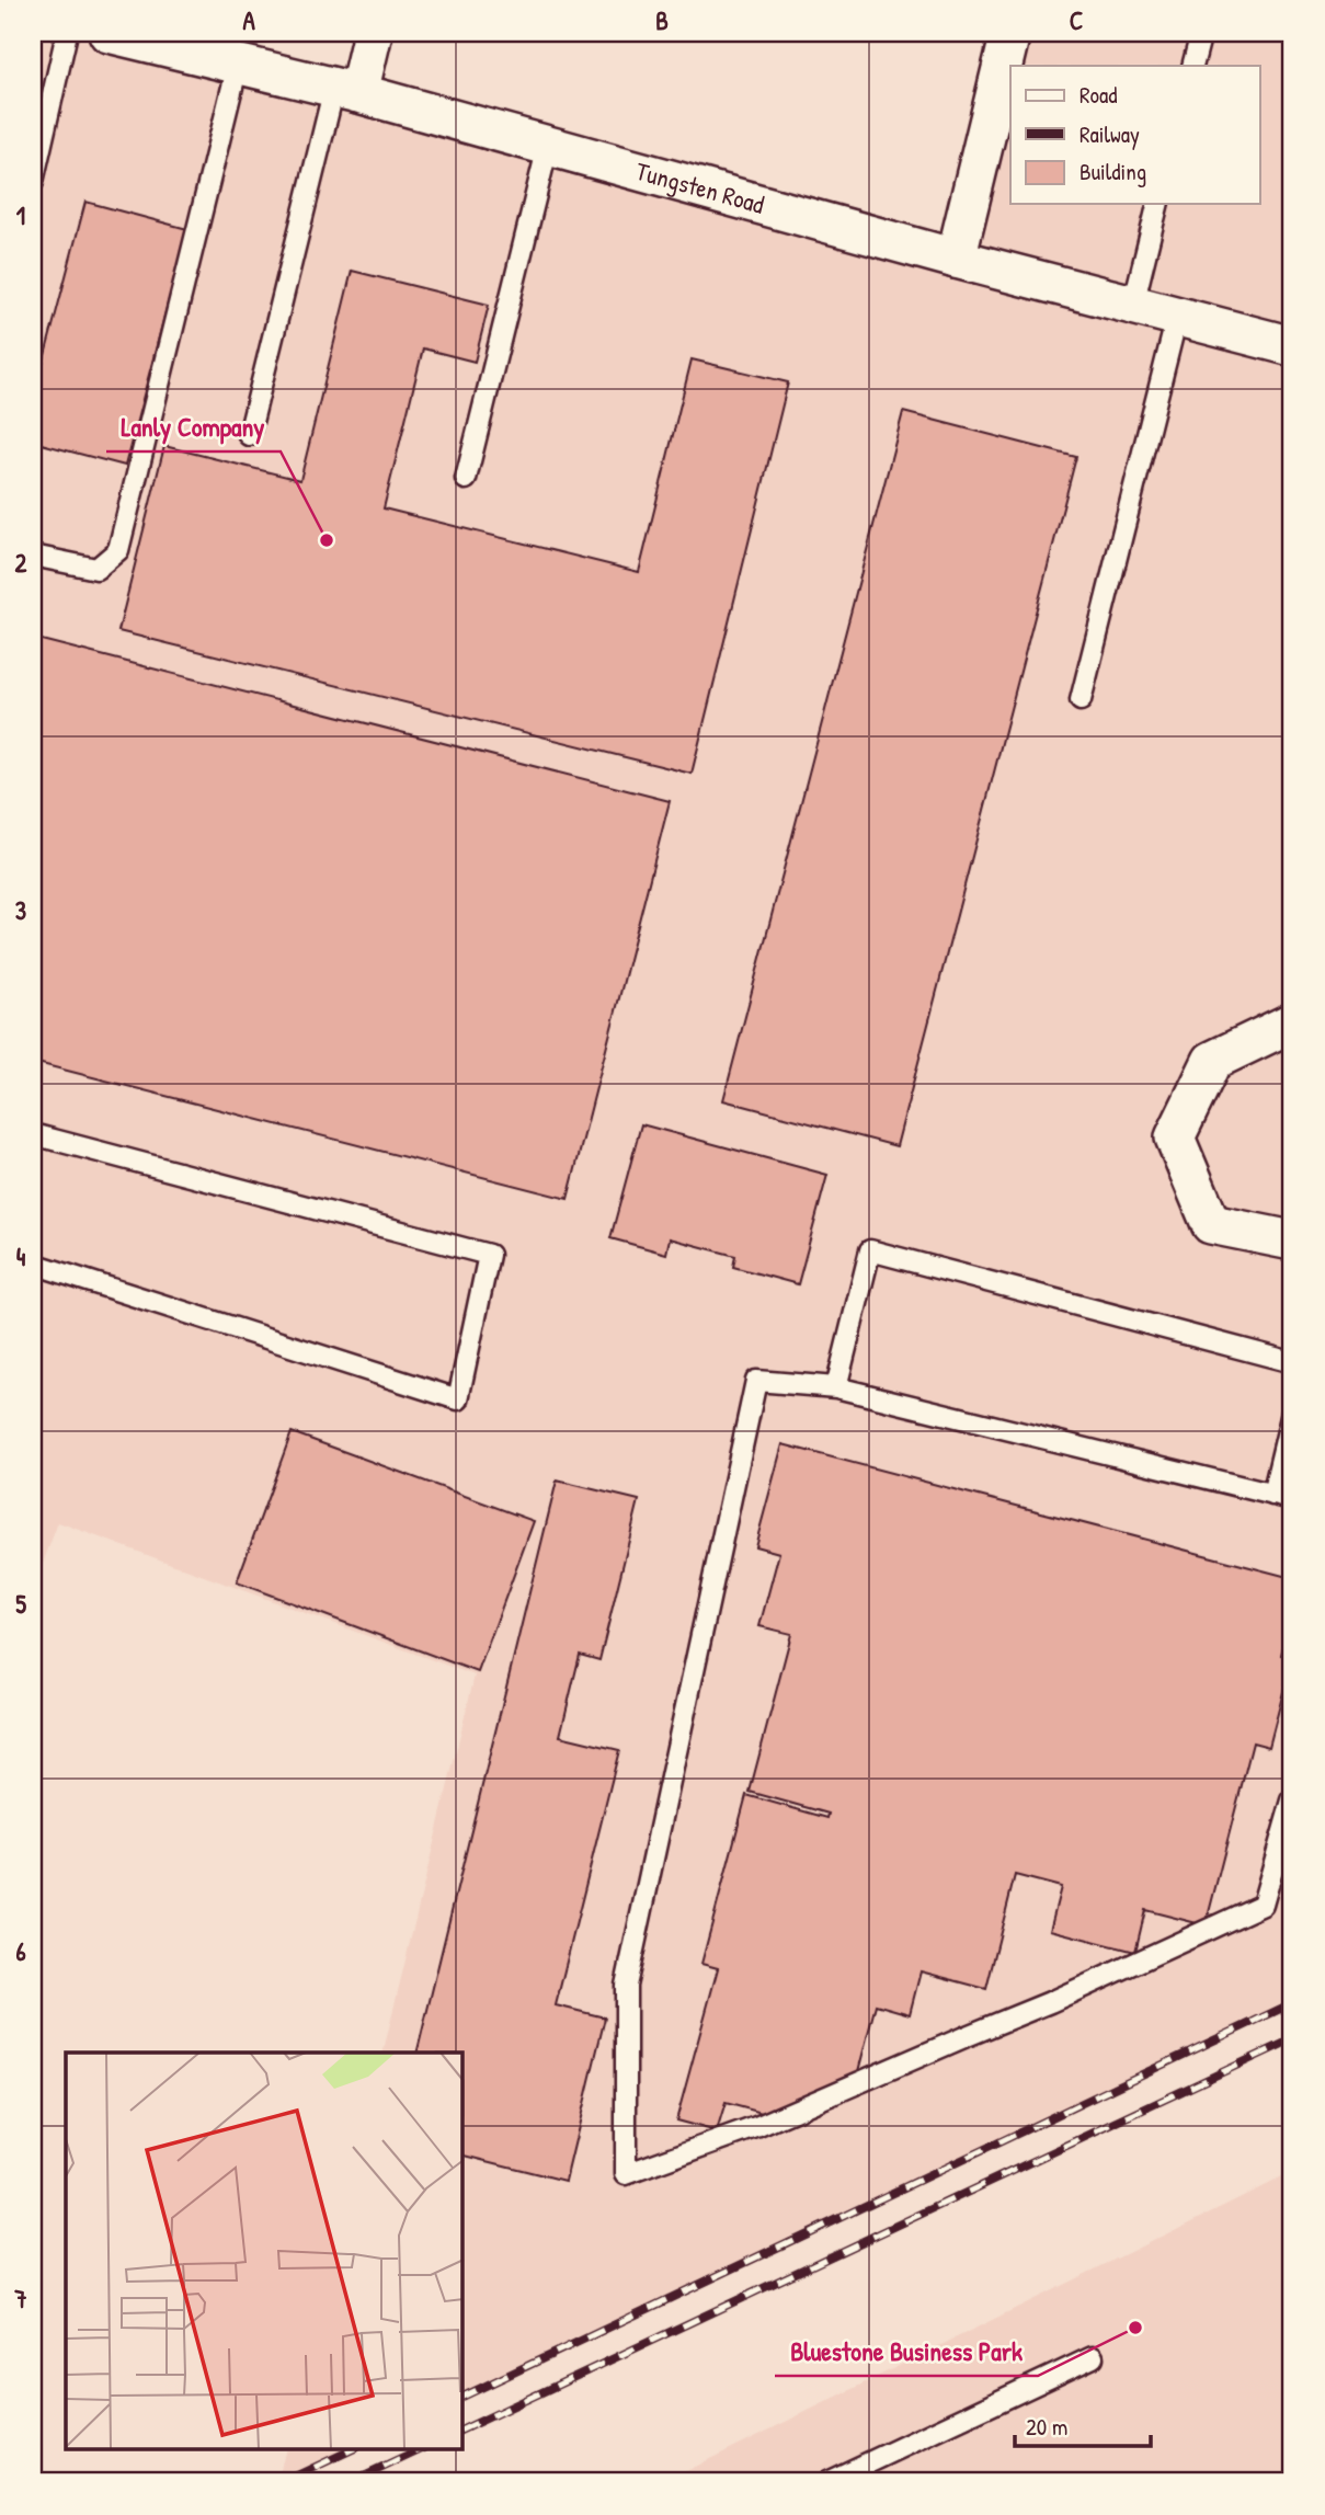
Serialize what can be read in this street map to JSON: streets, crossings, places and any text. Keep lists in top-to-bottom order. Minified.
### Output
{"streets":{"street":["Tungsten Road"]},"places":["Lanly Company","Bluestone Business Park"],"legend":["Road","Railway","Building"],"scale_bar":"20 m","grid":{"columns":["A","B","C"],"rows":["1","2","3","4","5","6","7"]}}
